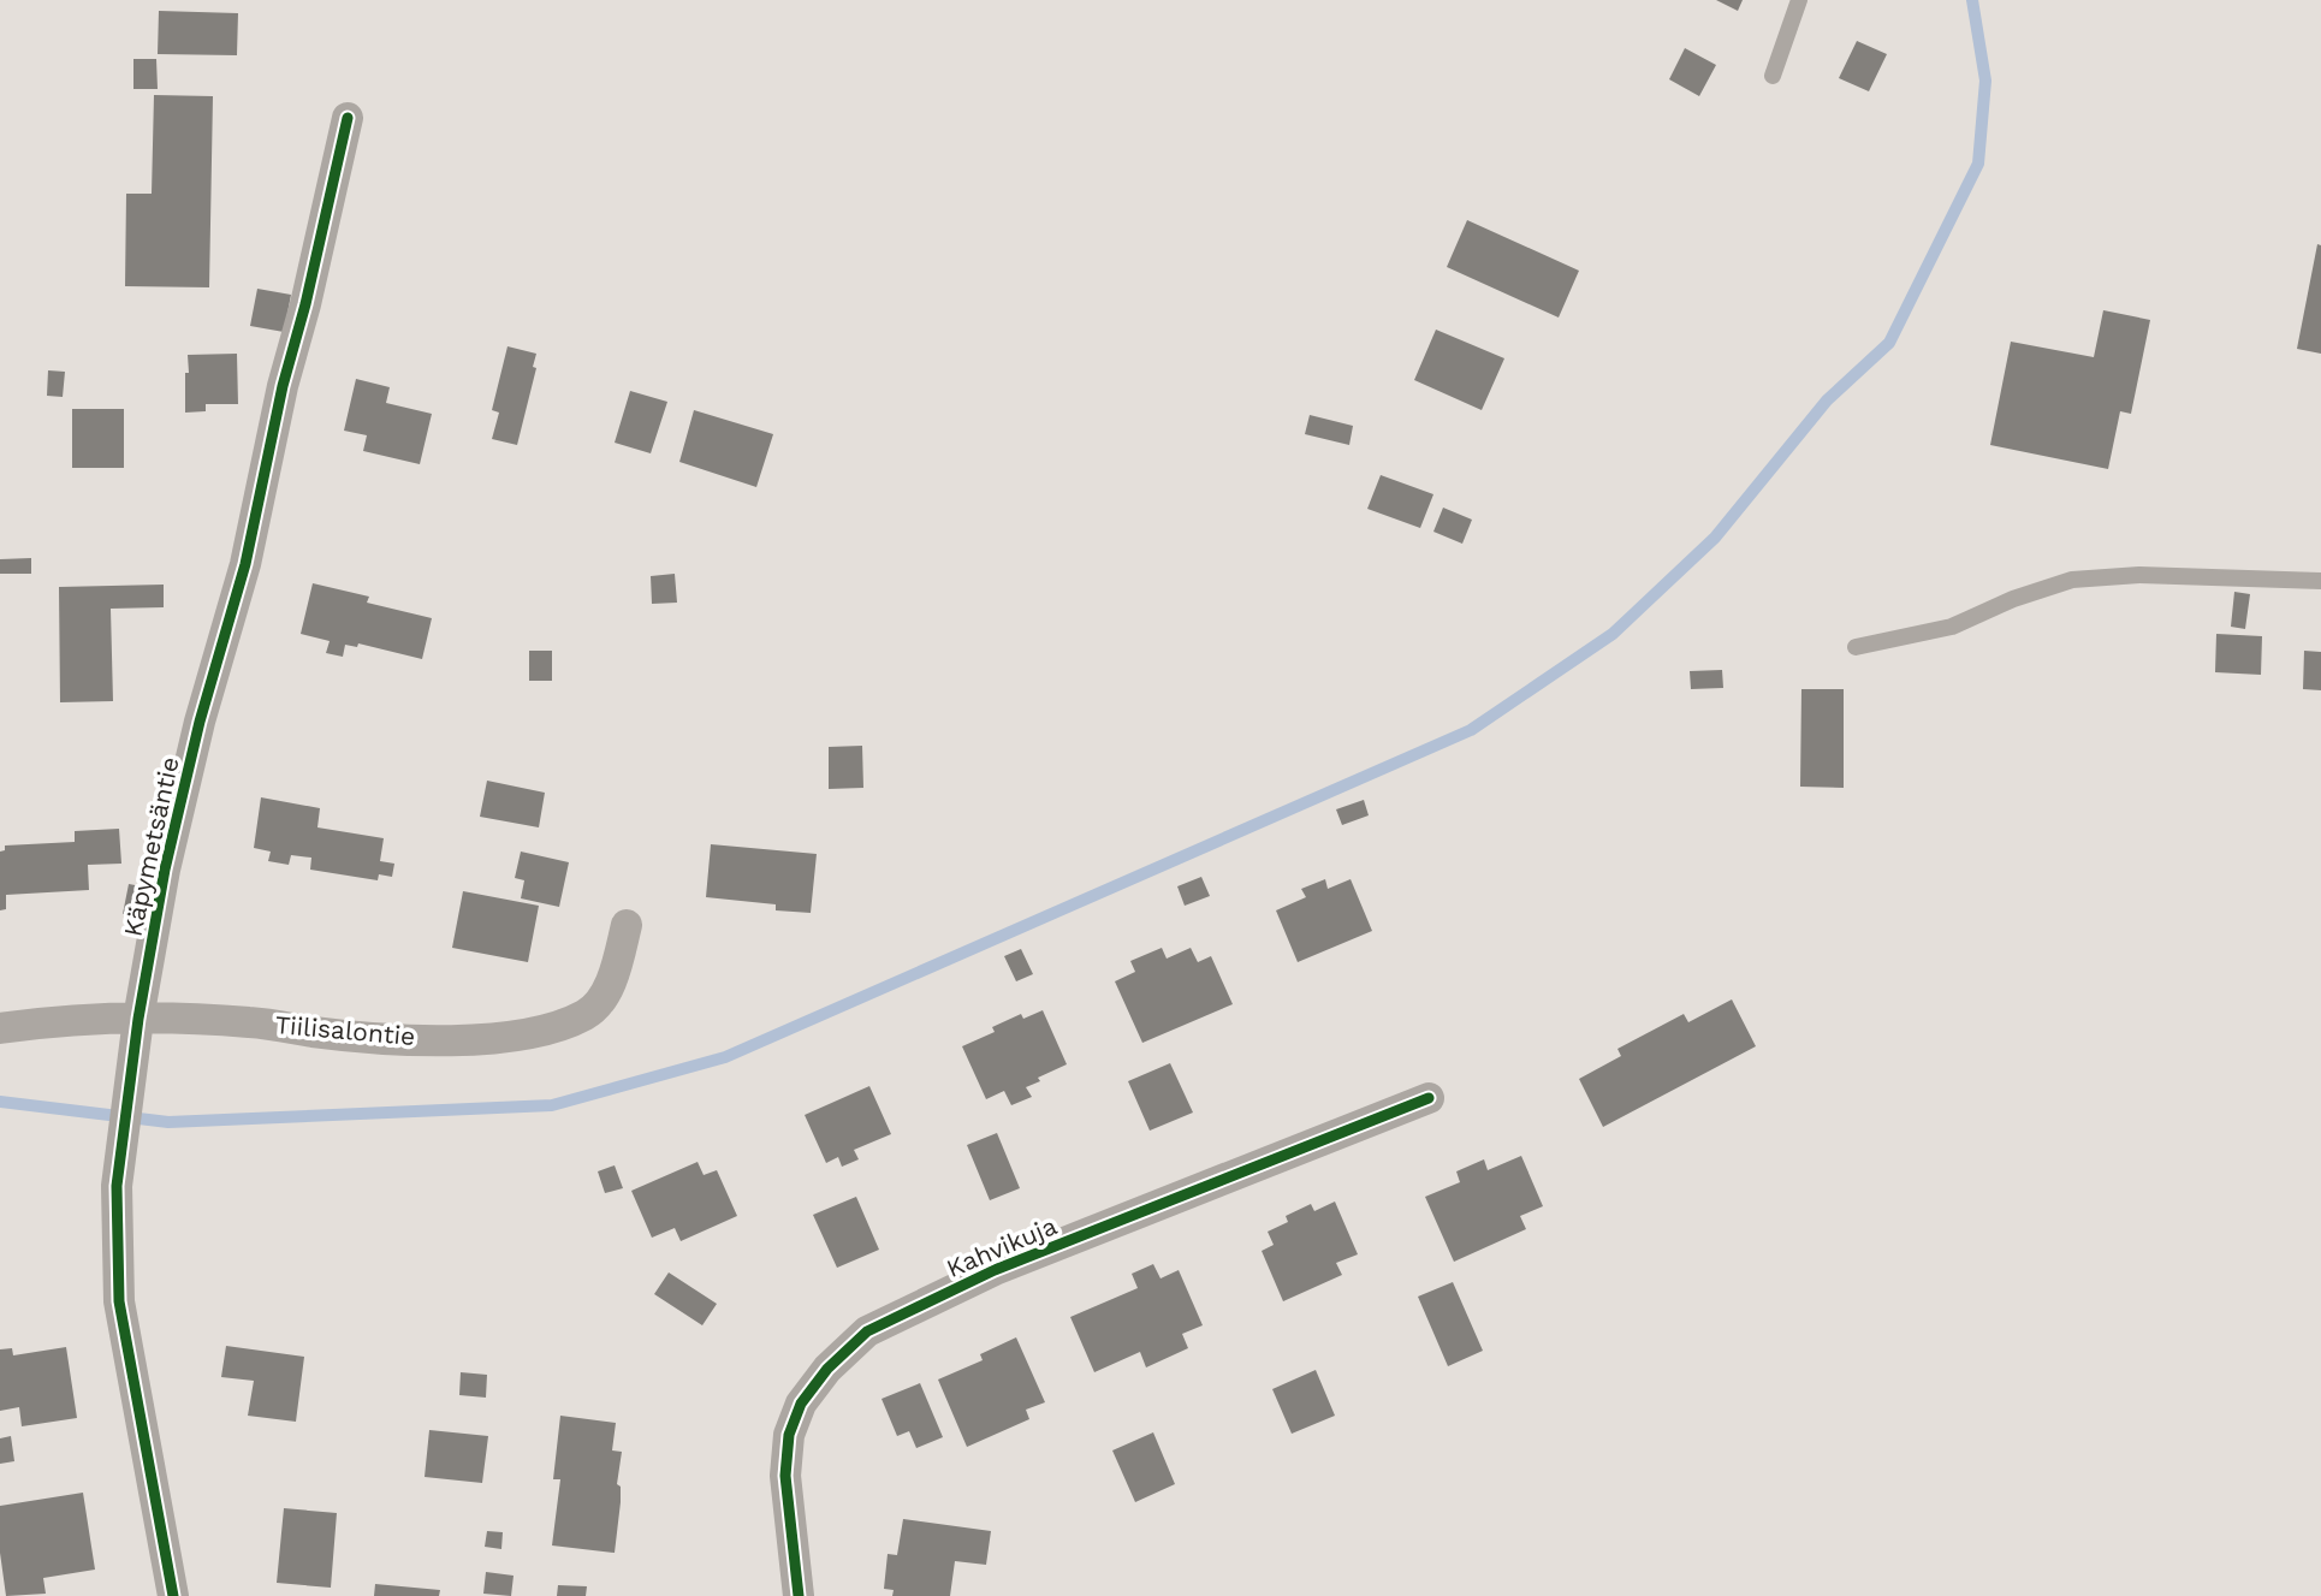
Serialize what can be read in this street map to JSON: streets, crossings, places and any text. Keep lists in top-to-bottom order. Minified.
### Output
{"streets":{"street":["Käpymetsäntie","Tiilisalontie","Kahvikuja"]},"crossings":[["Käpymetsäntie","Tiilisalontie"]]}
